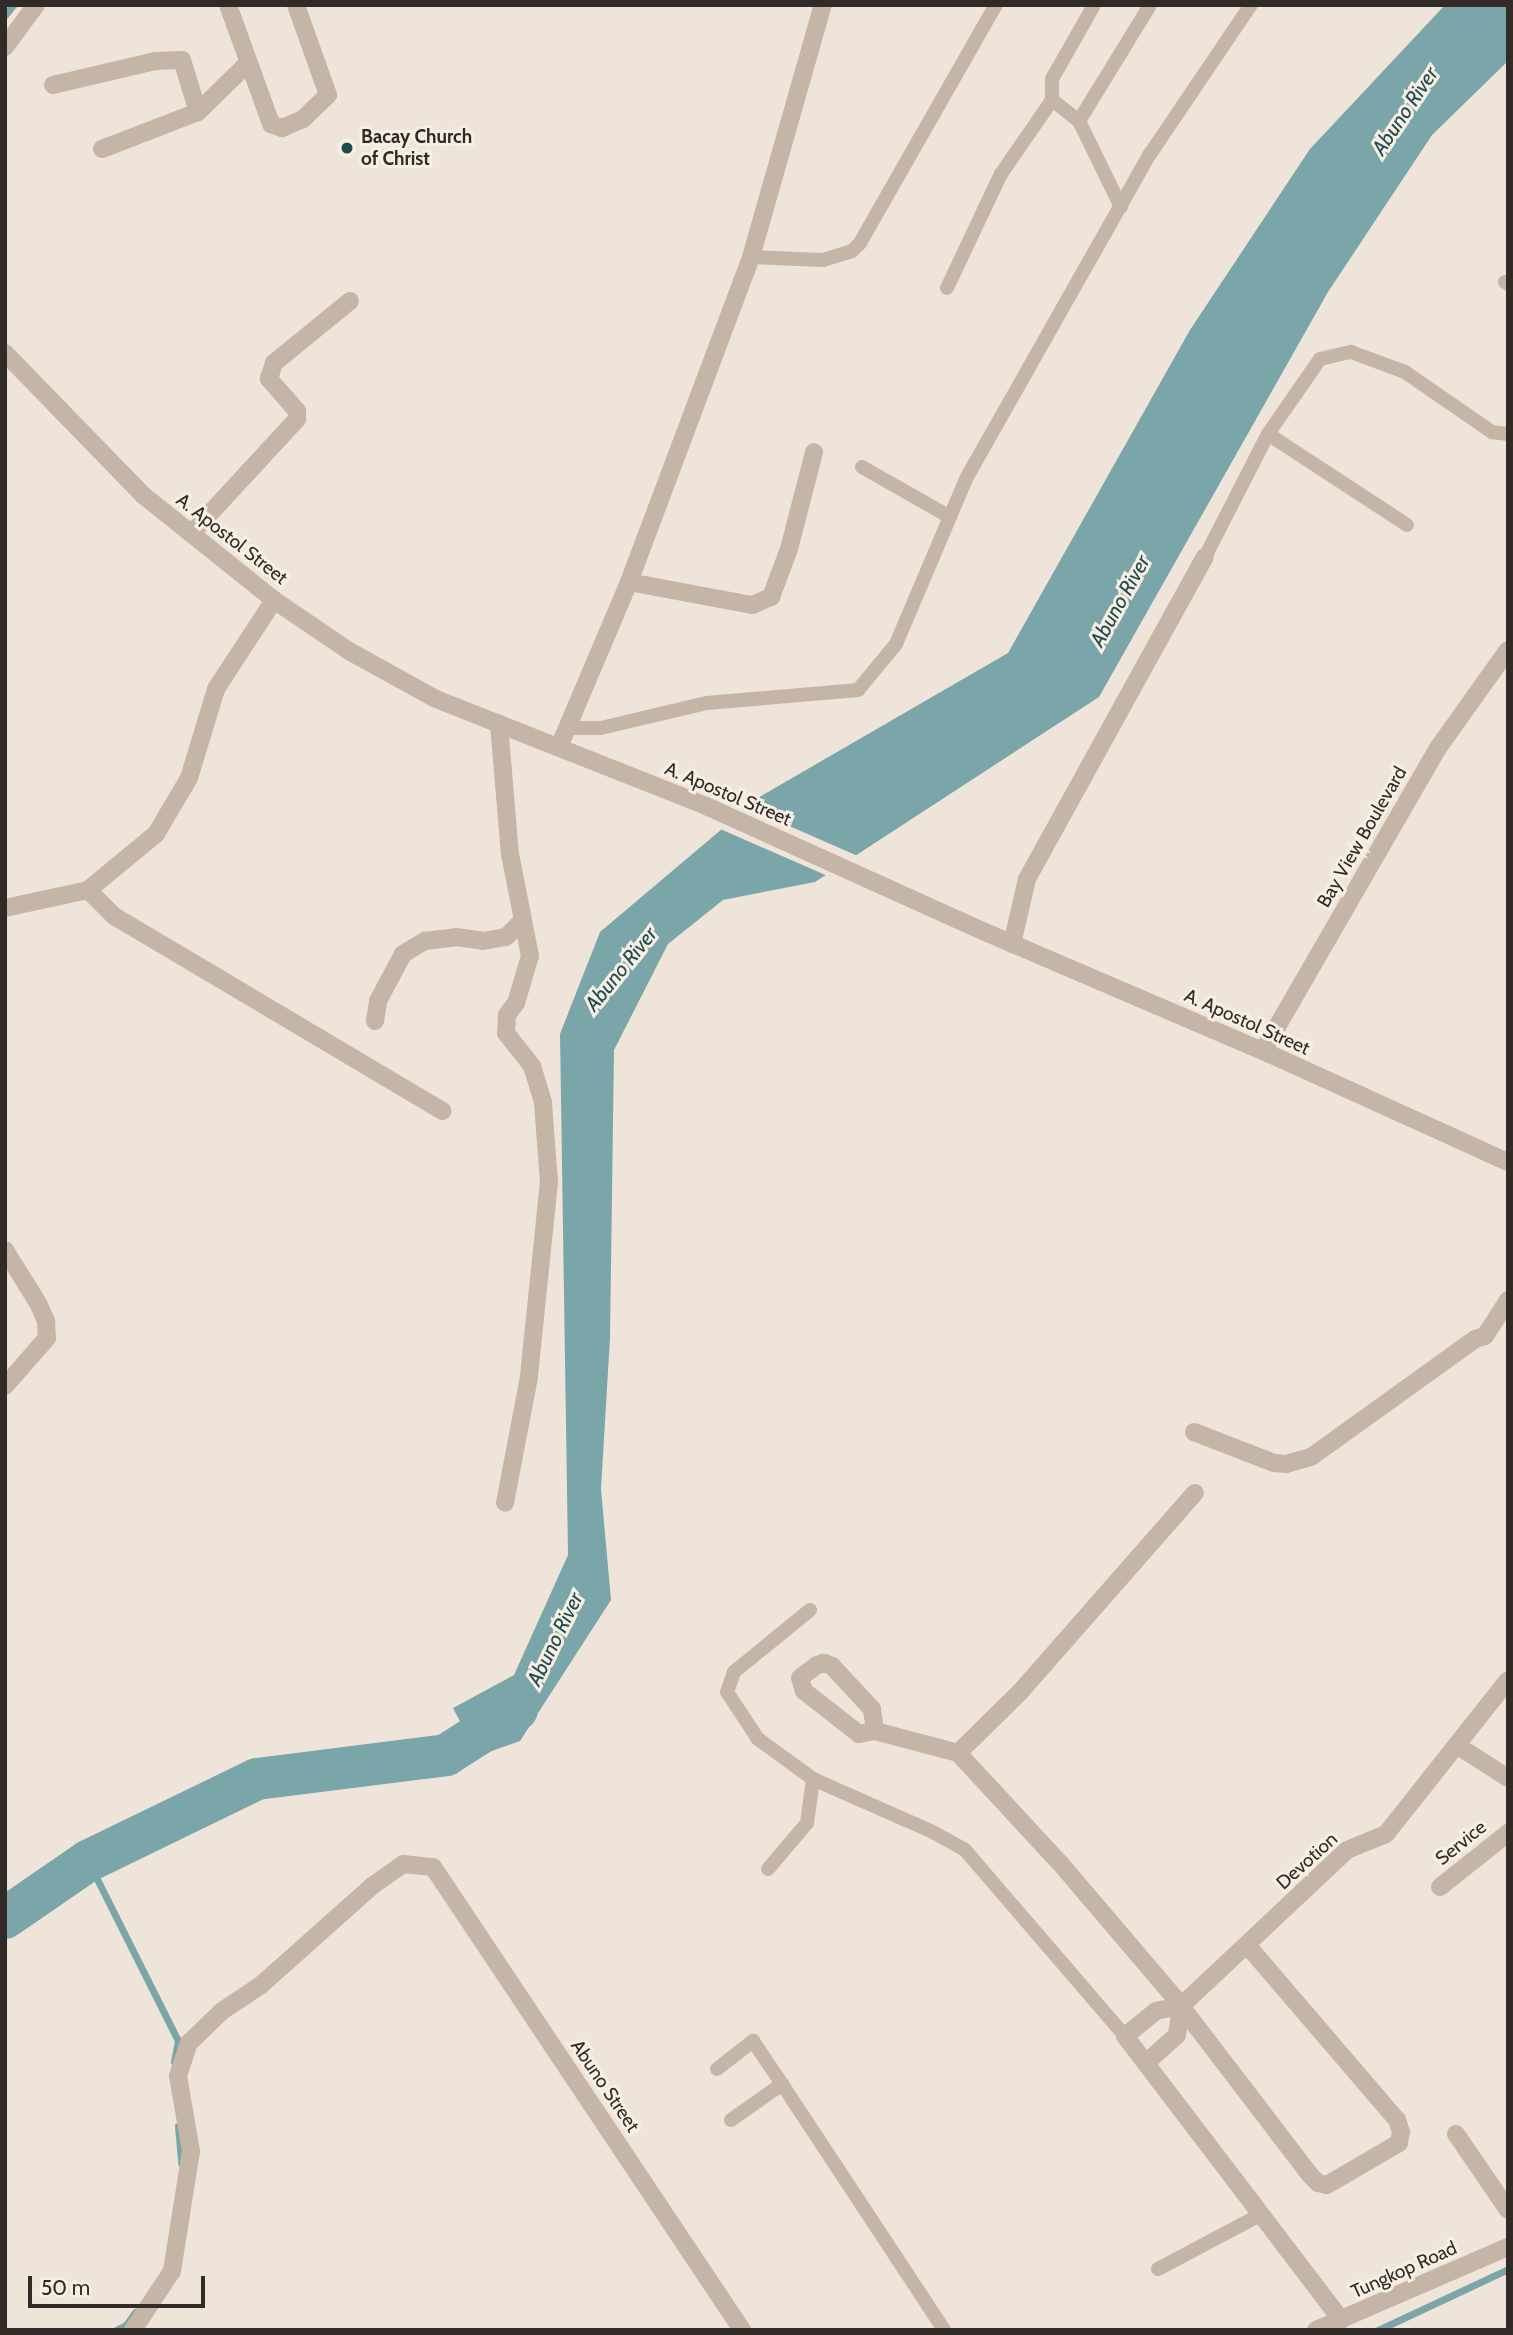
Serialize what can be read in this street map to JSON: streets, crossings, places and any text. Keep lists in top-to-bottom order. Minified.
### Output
{"streets":{"street":["A. Apostol Street","Bay View Boulevard","Service","Devotion","Abuno Street","Tungkop Road"]},"crossings":[["A. Apostol Street","Bay View Boulevard"]],"water":["Abuno River"],"places":["Bacay Church of Christ"],"scale_bar":"50 m"}
